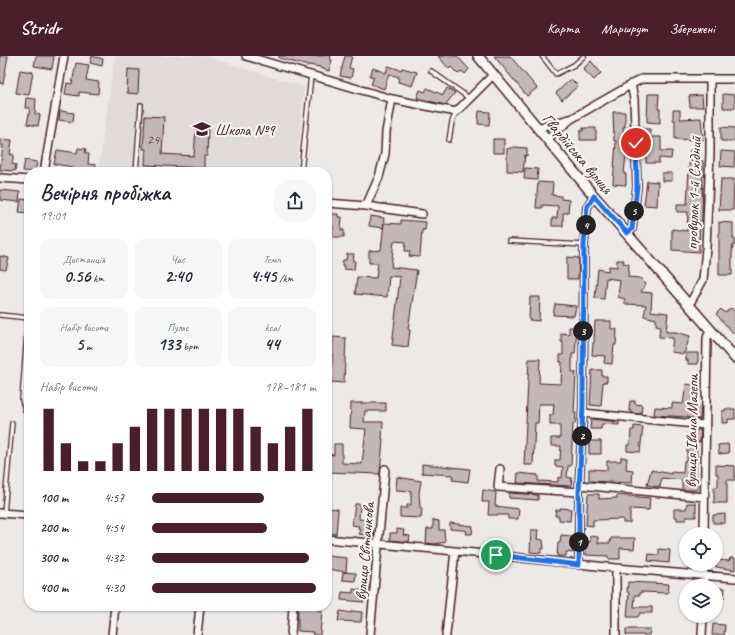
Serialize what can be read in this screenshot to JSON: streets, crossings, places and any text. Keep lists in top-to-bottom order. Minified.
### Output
{"streets":{"main road":["Гвардійська вулиця"],"street":["провулок 1-й Східний","вулиця Івана Мазепи","вулиця Світанкова"]},"crossings":[["Гвардійська вулиця","провулок 1-й Східний"],["Гвардійська вулиця","вулиця Івана Мазепи"]],"places":{"school or university":["Школа №9"]},"house_numbers":["24"],"page":{"header":"Stridr","nav":["Карта","Маршрут","Збережені"],"heading":["Вечірня пробіжка","19:01"],"pins":["5","4","3","2","1"],"stats":[["Дистанція","0.56 km"],["Час","2:40"],["Темп","4:45 /km"],["Набір висоти","5 m"],["Пульс","133 bpm"],["kcal","44"]],"chart":["Набір висоти","178–181 m"],"list":[{"name":"100 m","note":"4:57"},{"name":"200 m","note":"4:54"},{"name":"300 m","note":"4:32"},{"name":"400 m","note":"4:30"}]}}
